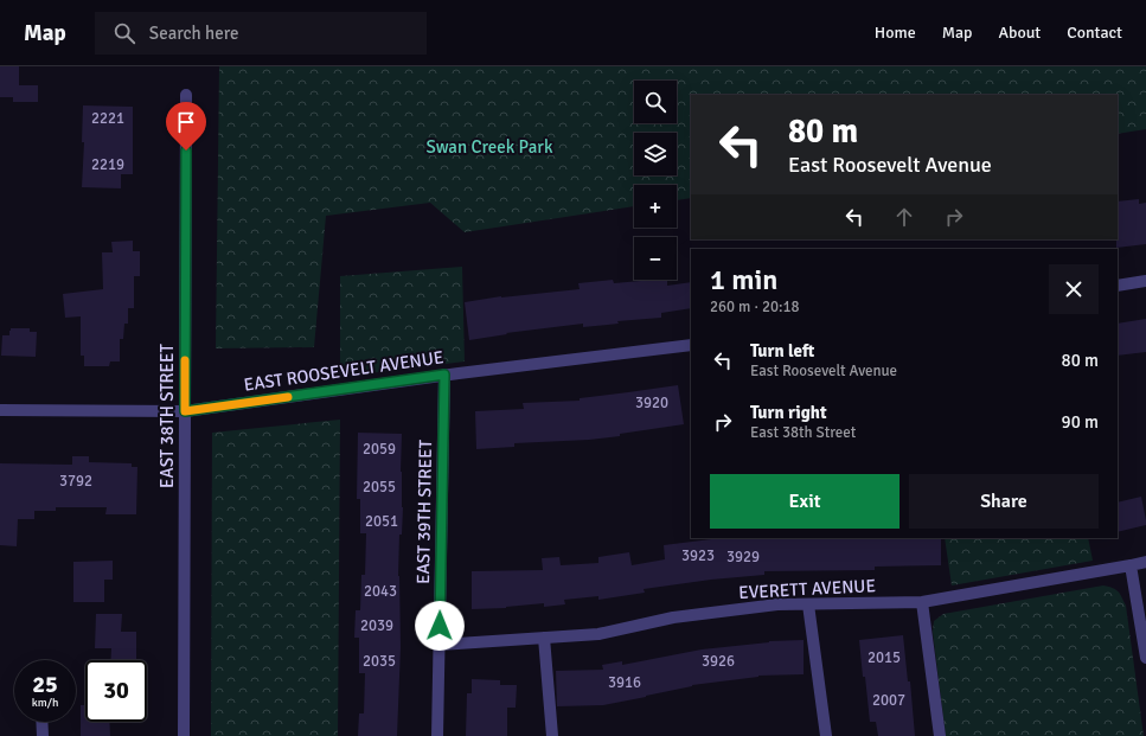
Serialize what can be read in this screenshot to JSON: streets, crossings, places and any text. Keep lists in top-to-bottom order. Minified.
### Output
{"streets":{"street":["EAST ROOSEVELT AVENUE","EAST 38TH STREET","EAST 39TH STREET","EVERETT AVENUE"]},"crossings":[["EAST ROOSEVELT AVENUE","EAST 38TH STREET"],["EAST ROOSEVELT AVENUE","EAST 39TH STREET"],["EAST 39TH STREET","EVERETT AVENUE"]],"parks":["Swan Creek Park"],"house_numbers":["2221","2219","3920","2059","3792","2055","2051","3923","3929","2043","2039","2015","2035","3926","3916","2007"],"page":{"header":"Map","search":"Search here","nav":["Home","Map","About","Contact"],"map_buttons":["+","−"],"turn":["80 m","East Roosevelt Avenue"],"heading":["1 min","260 m · 20:18"],"list":[{"name":"Turn left","note":"East Roosevelt Avenue","value":"80 m"},{"name":"Turn right","note":"East 38th Street","value":"90 m"}],"buttons":["Exit","Share"],"speed":"25 km/h","limit":"30"}}
